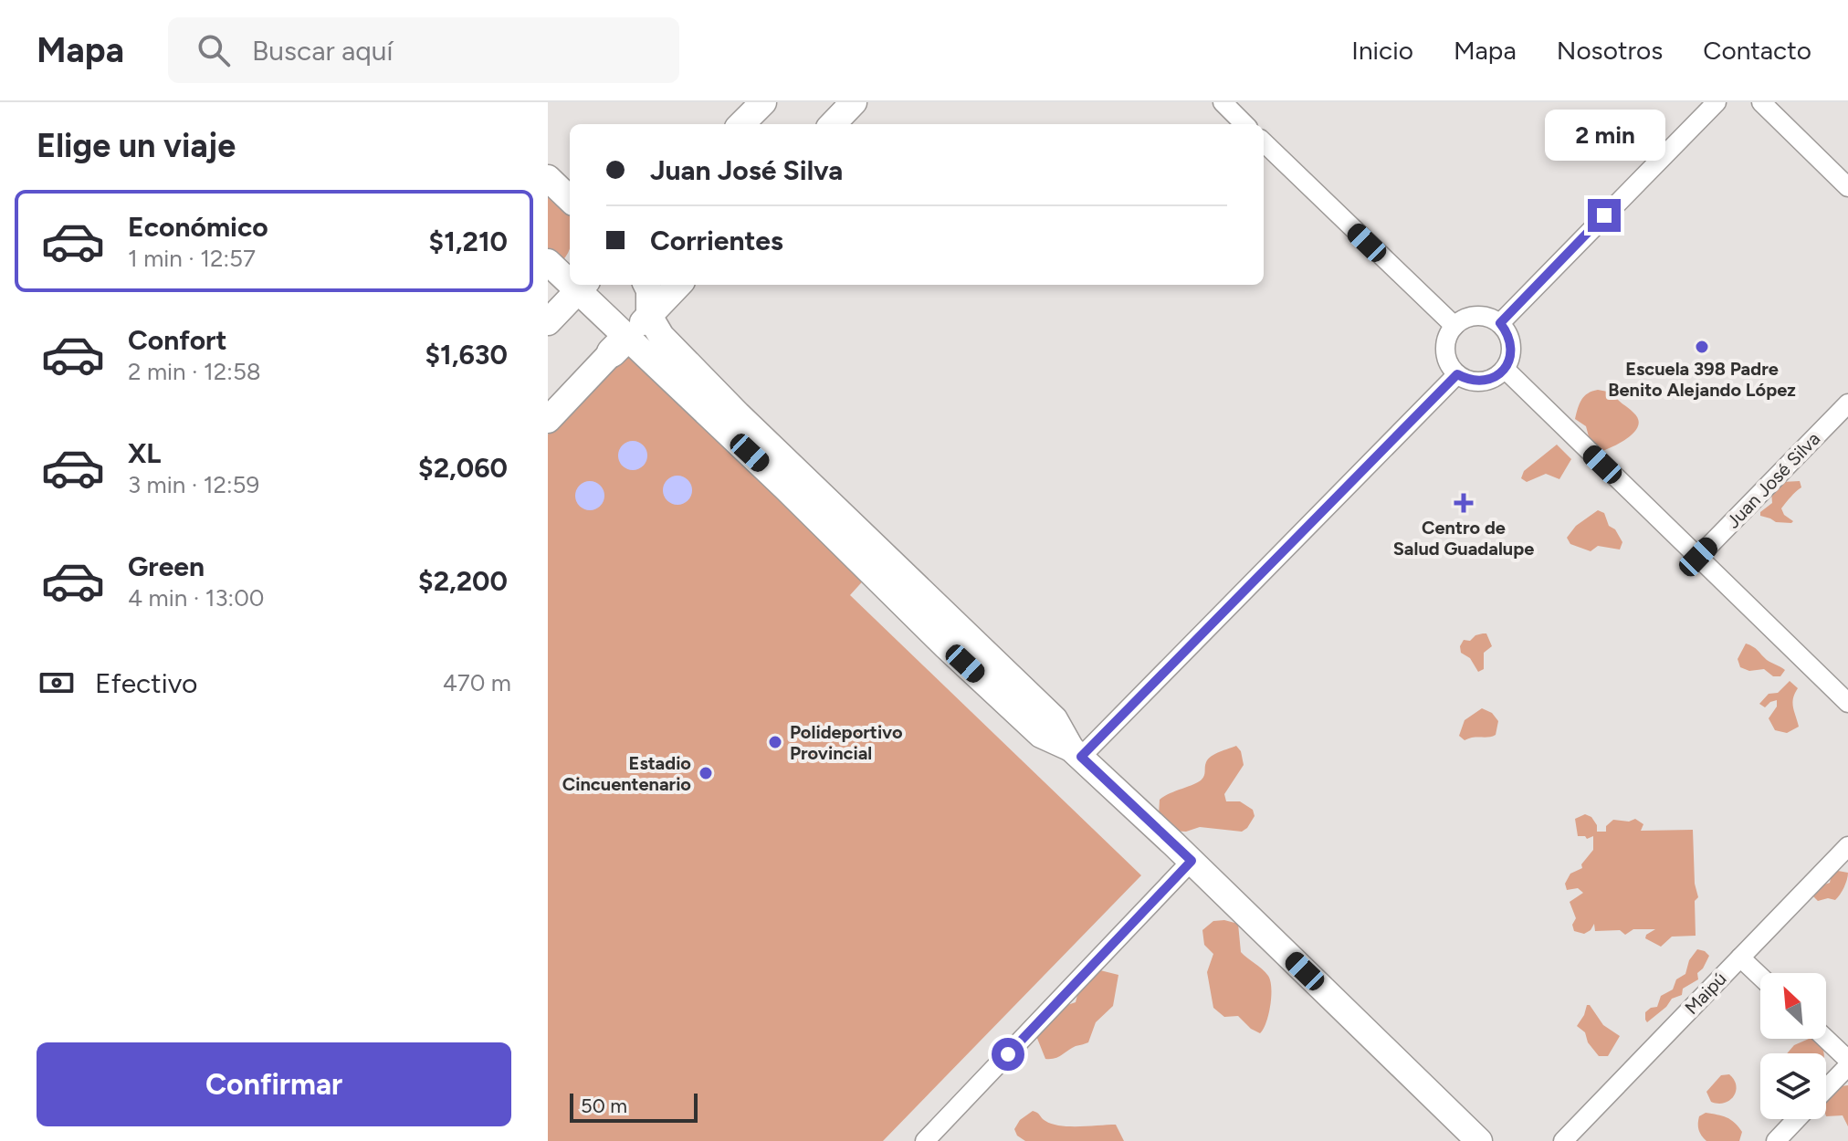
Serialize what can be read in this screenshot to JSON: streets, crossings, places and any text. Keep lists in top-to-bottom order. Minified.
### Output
{"streets":{"street":["Juan José Silva","Maipú"]},"places":{"other":["Escuela 398 Padre Benito Alejando López","Polideportivo Provincial","Estadio Cincuentenario"],"health":["Centro de Salud Guadalupe"]},"scale_bar":"50 m","north":"top left","page":{"header":"Mapa","search":"Buscar aquí","nav":["Inicio","Mapa","Nosotros","Contacto"],"heading":"Elige un viaje","bubble":"2 min","banner":["Juan José Silva","Corrientes"],"list":[{"name":"Económico","note":"1 min · 12:57","value":"$1,210"},{"name":"Confort","note":"2 min · 12:58","value":"$1,630"},{"name":"XL","note":"3 min · 12:59","value":"$2,060"},{"name":"Green","note":"4 min · 13:00","value":"$2,200"}],"pay":["Efectivo","470 m"],"buttons":"Confirmar","scale":"50 m"}}
